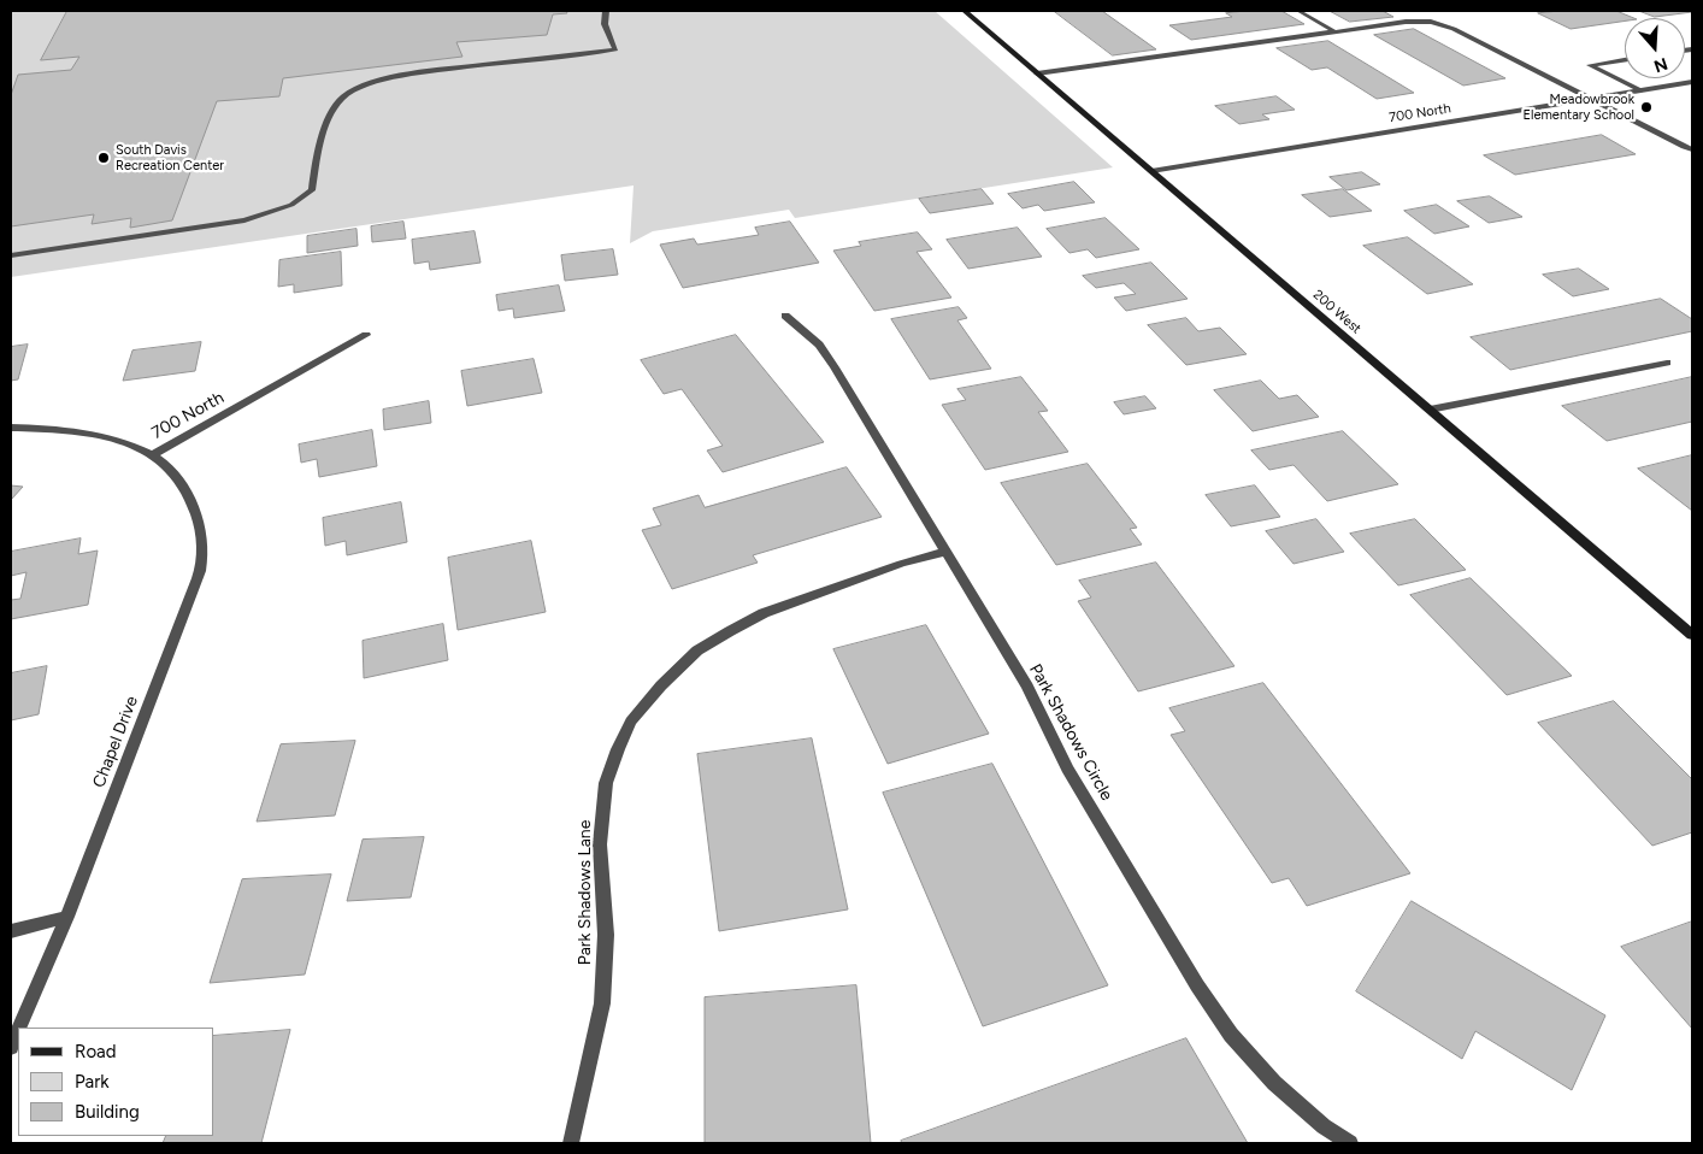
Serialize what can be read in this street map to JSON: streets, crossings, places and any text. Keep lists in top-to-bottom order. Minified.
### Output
{"streets":{"main road":["200 West"],"street":["700 North","Park Shadows Circle","Chapel Drive","Park Shadows Lane"]},"crossings":[["700 North","200 West"],["700 North","Chapel Drive"],["Park Shadows Circle","Park Shadows Lane"]],"places":["Meadowbrook Elementary School","South Davis Recreation Center"],"legend":["Road","Park","Building"],"north":"bottom"}
